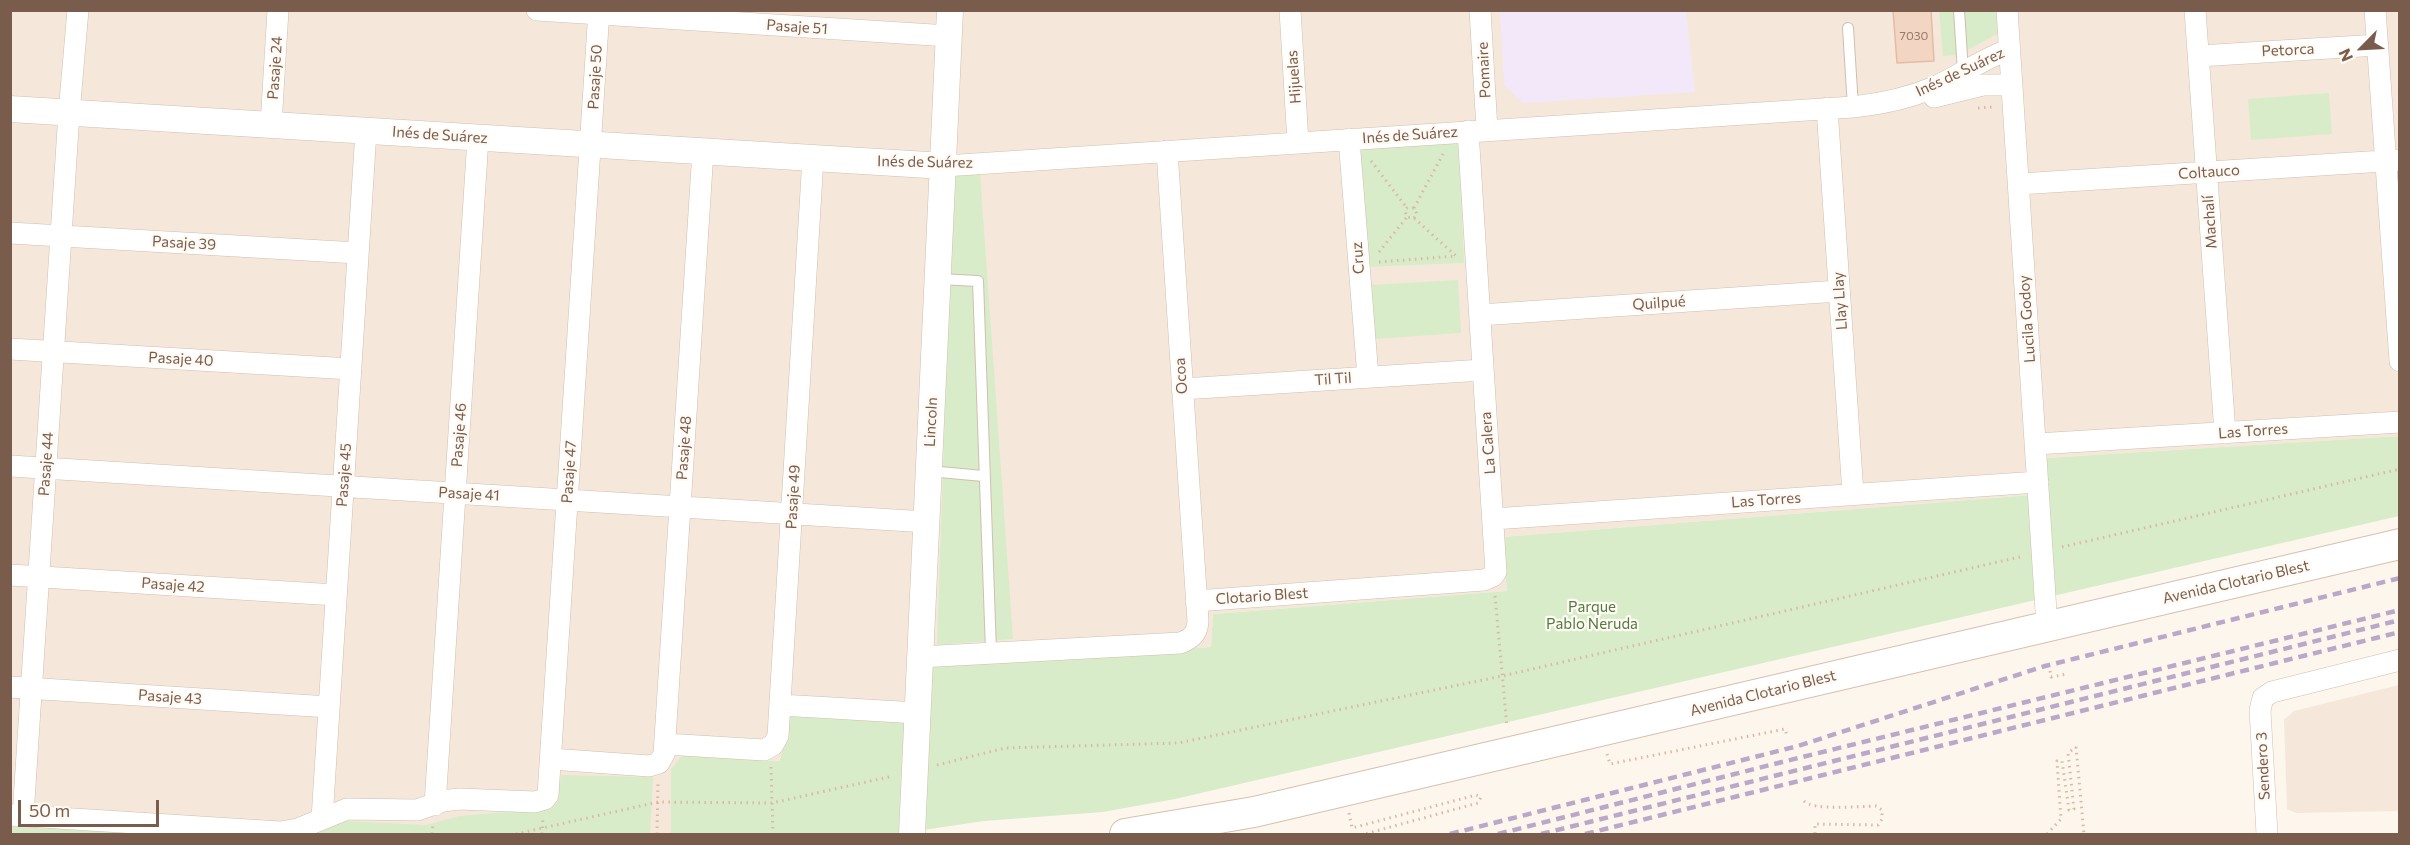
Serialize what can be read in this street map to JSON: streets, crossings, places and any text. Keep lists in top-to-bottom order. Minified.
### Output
{"streets":{"main road":["Avenida Clotario Blest"],"street":["Pasaje 51","Petorca","Pasaje 24","Pomaire","Inés de Suárez","Pasaje 50","Hijuelas","Coltauco","Machalí","Pasaje 39","Cruz","Llay Llay","Quilpué","Lucila Godoy","Pasaje 40","Ocoa","Til Til","Lincoln","Las Torres","Pasaje 46","La Calera","Pasaje 48","Pasaje 44","Pasaje 47","Pasaje 45","Pasaje 41","Pasaje 49","Pasaje 42","Clotario Blest","Pasaje 43","Sendero 3"]},"crossings":[["Pasaje 51","Pasaje 50"],["Pasaje 51","Lincoln"],["Petorca","Machalí"],["Pasaje 24","Inés de Suárez"],["Pomaire","Inés de Suárez"],["Pomaire","La Calera"],["Inés de Suárez","Pasaje 50"],["Inés de Suárez","Hijuelas"],["Inés de Suárez","Cruz"],["Inés de Suárez","Llay Llay"],["Inés de Suárez","Lucila Godoy"],["Inés de Suárez","Ocoa"],["Inés de Suárez","Lincoln"],["Inés de Suárez","Pasaje 46"],["Inés de Suárez","La Calera"],["Inés de Suárez","Pasaje 48"],["Inés de Suárez","Pasaje 44"],["Inés de Suárez","Pasaje 47"],["Inés de Suárez","Pasaje 45"],["Inés de Suárez","Pasaje 49"],["Pasaje 50","Pasaje 47"],["Coltauco","Machalí"],["Coltauco","Lucila Godoy"],["Machalí","Las Torres"],["Pasaje 39","Pasaje 44"],["Pasaje 39","Pasaje 45"],["Cruz","Til Til"],["Llay Llay","Quilpué"],["Llay Llay","Las Torres"],["Quilpué","La Calera"],["Lucila Godoy","Las Torres"],["Lucila Godoy","Avenida Clotario Blest"],["Pasaje 40","Pasaje 44"],["Pasaje 40","Pasaje 45"],["Ocoa","Til Til"],["Ocoa","Clotario Blest"],["Til Til","La Calera"],["Lincoln","Pasaje 41"],["Lincoln","Clotario Blest"],["Las Torres","La Calera"],["Pasaje 46","Pasaje 47"],["Pasaje 46","Pasaje 41"],["La Calera","Clotario Blest"],["Pasaje 48","Pasaje 41"],["Pasaje 44","Pasaje 41"],["Pasaje 44","Pasaje 42"],["Pasaje 44","Pasaje 43"],["Pasaje 47","Pasaje 41"],["Pasaje 45","Pasaje 41"],["Pasaje 45","Pasaje 42"],["Pasaje 45","Pasaje 43"],["Pasaje 41","Pasaje 49"]],"parks":["Parque Pablo Neruda"],"house_numbers":["7030"],"scale_bar":"50 m","north":"bottom left"}
